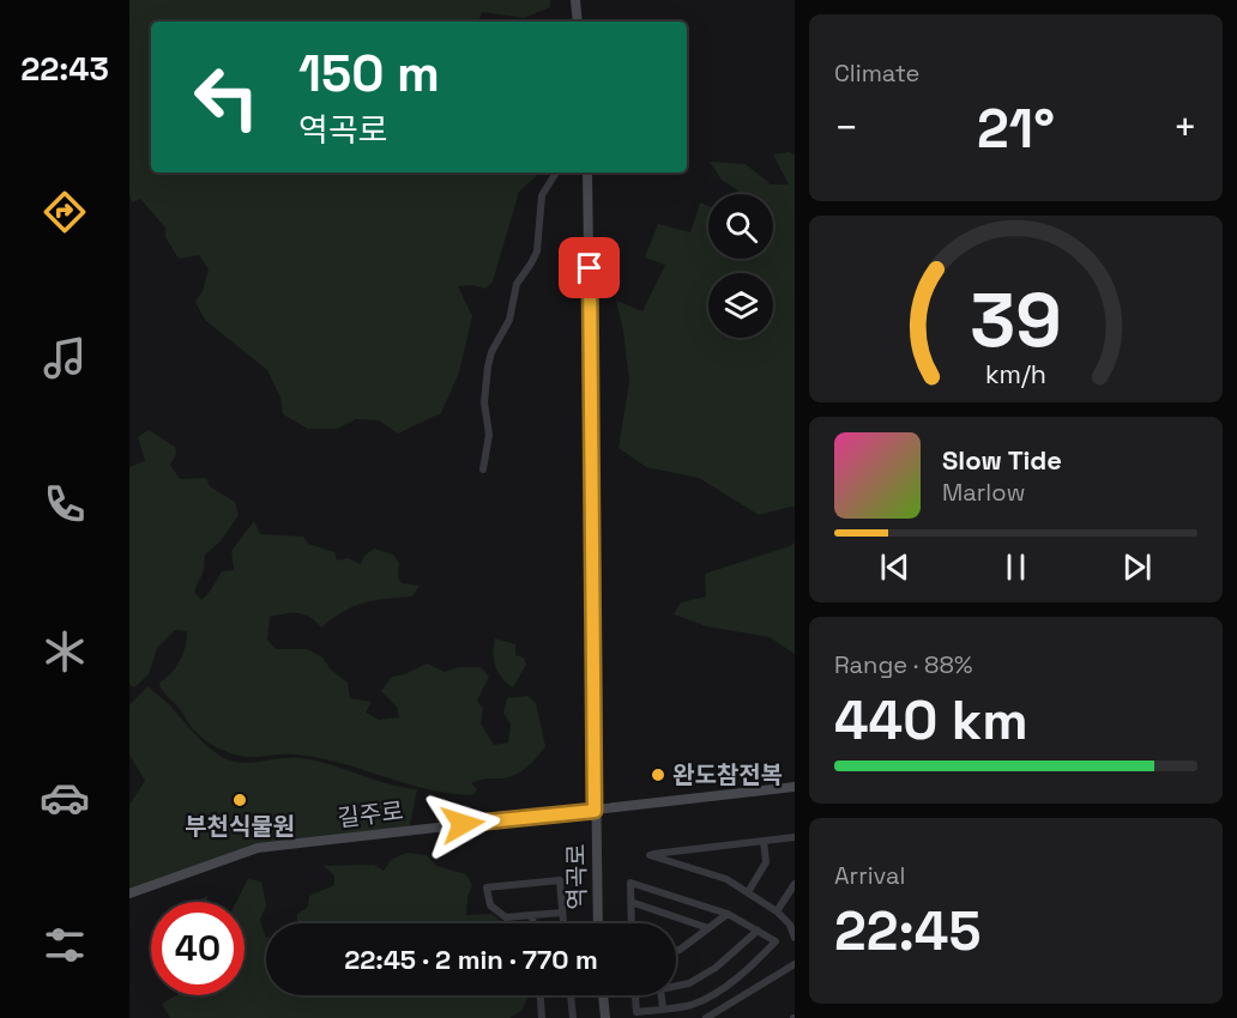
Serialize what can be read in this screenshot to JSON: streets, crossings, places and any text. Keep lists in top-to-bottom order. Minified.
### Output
{"streets":{"street":["길주로","역곡로"]},"crossings":[["길주로","역곡로"]],"places":["완도참전복","부천식물원"],"page":{"tabs":"22:43","tile":["Climate",["Range · 88%","440 km"],["Arrival","22:45"]],"turn":["150 m","역곡로"],"heat":["−","21°","+"],"song":["Slow Tide","Marlow"],"limit":"40","trip":"22:45 · 2 min · 770 m","gauge":["39","km/h"]}}
